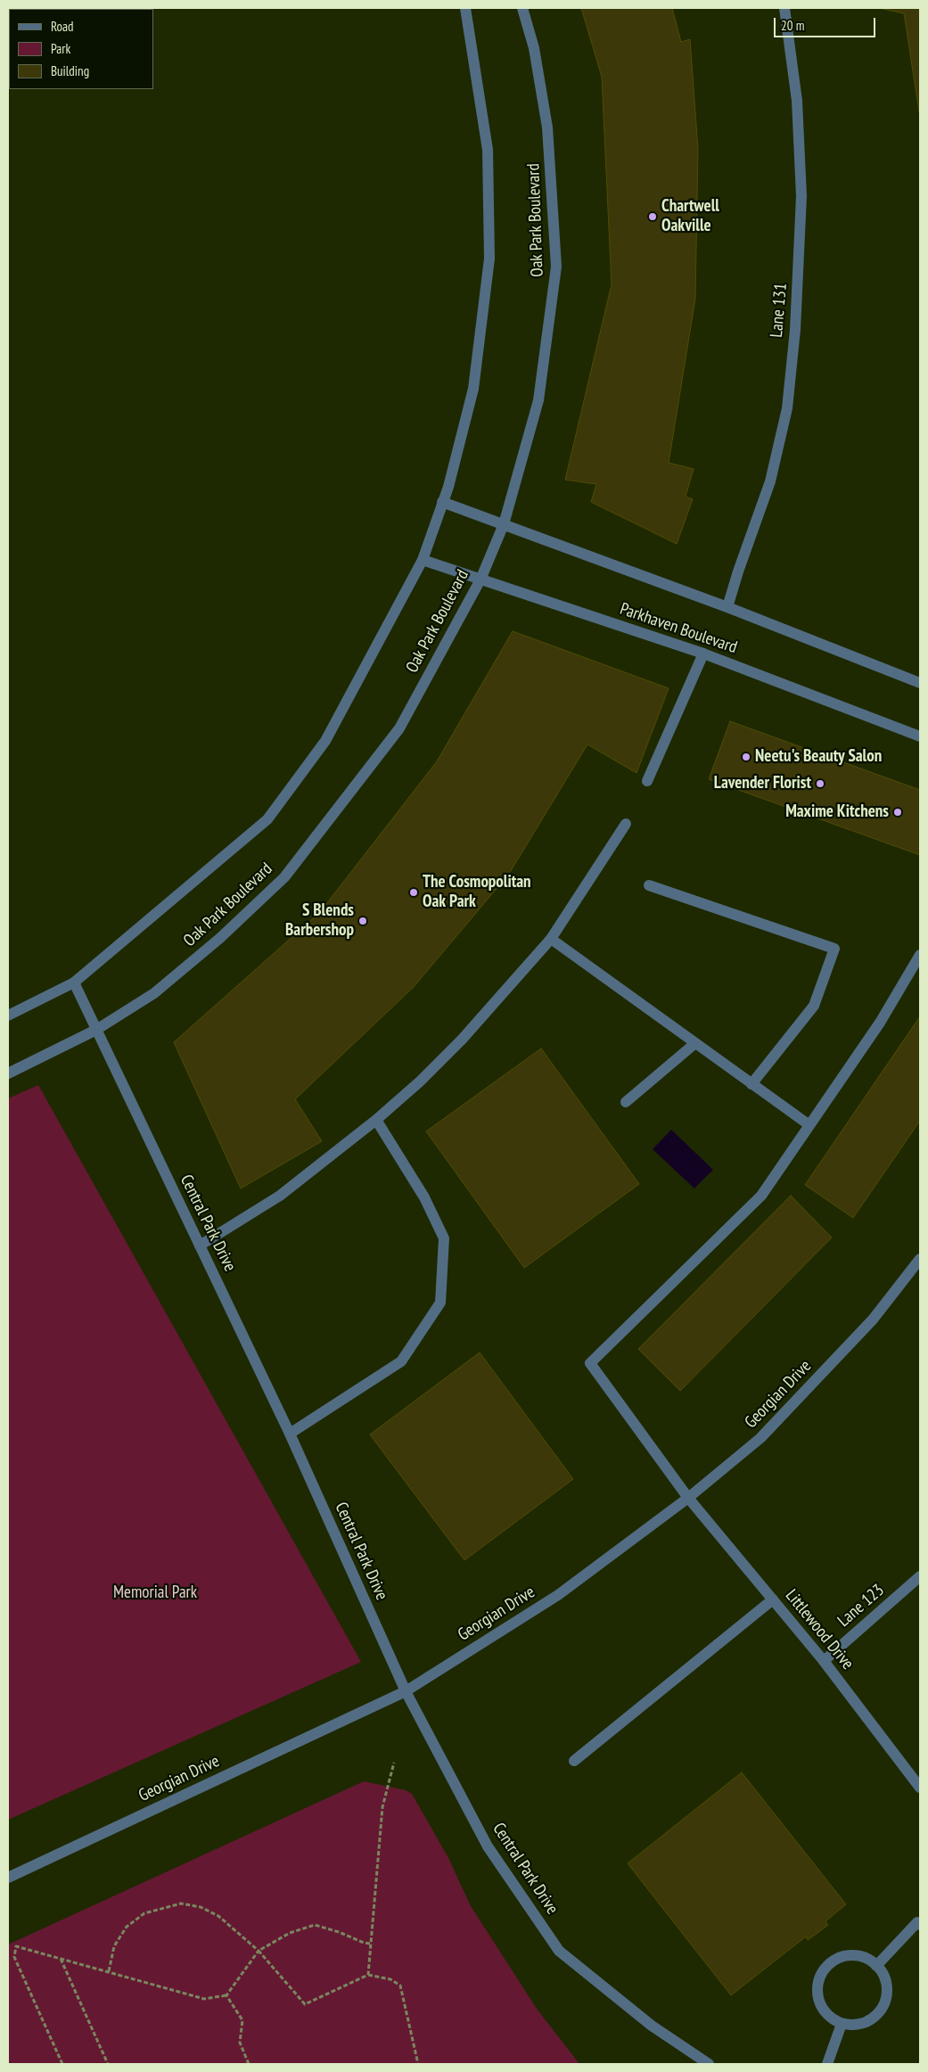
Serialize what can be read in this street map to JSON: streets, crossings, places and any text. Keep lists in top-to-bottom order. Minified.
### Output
{"streets":{"street":["Oak Park Boulevard","Lane 131","Parkhaven Boulevard","Central Park Drive","Georgian Drive","Lane 123","Littlewood Drive"]},"crossings":[["Oak Park Boulevard","Parkhaven Boulevard"],["Oak Park Boulevard","Central Park Drive"],["Lane 131","Parkhaven Boulevard"],["Central Park Drive","Georgian Drive"],["Georgian Drive","Littlewood Drive"],["Lane 123","Littlewood Drive"]],"parks":["Memorial Park"],"places":["Chartwell Oakville","Neetu's Beauty Salon","Lavender Florist","Maxime Kitchens","The Cosmopolitan Oak Park","S Blends Barbershop"],"legend":["Road","Park","Building"],"scale_bar":"20 m"}
